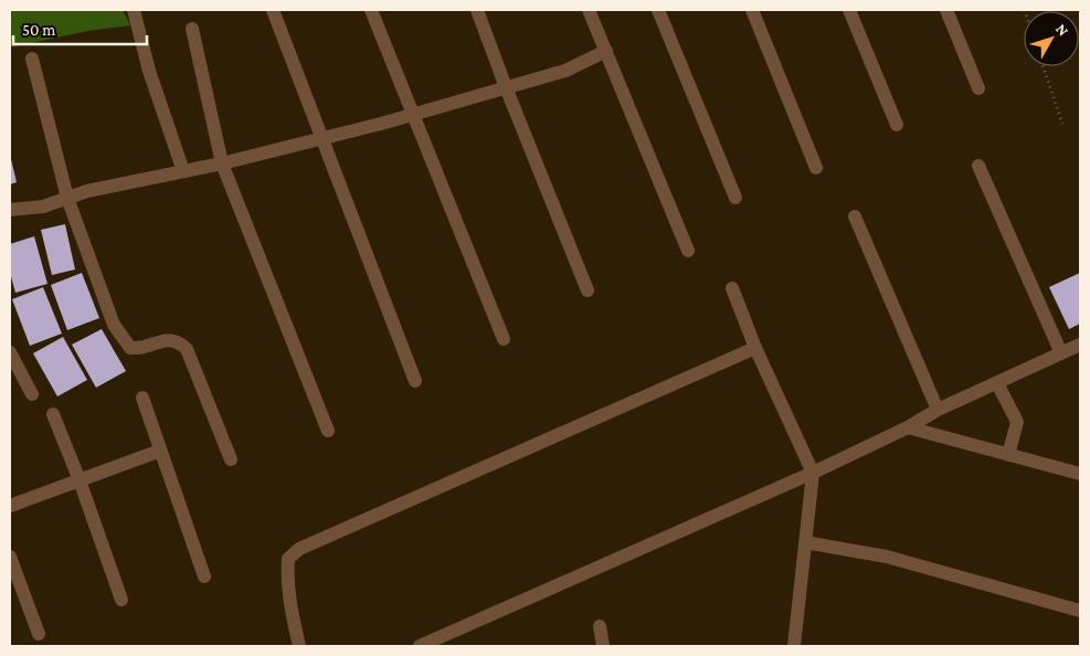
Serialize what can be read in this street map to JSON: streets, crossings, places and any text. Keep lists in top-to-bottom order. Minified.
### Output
{"scale_bar":"50 m","north":"top right"}
